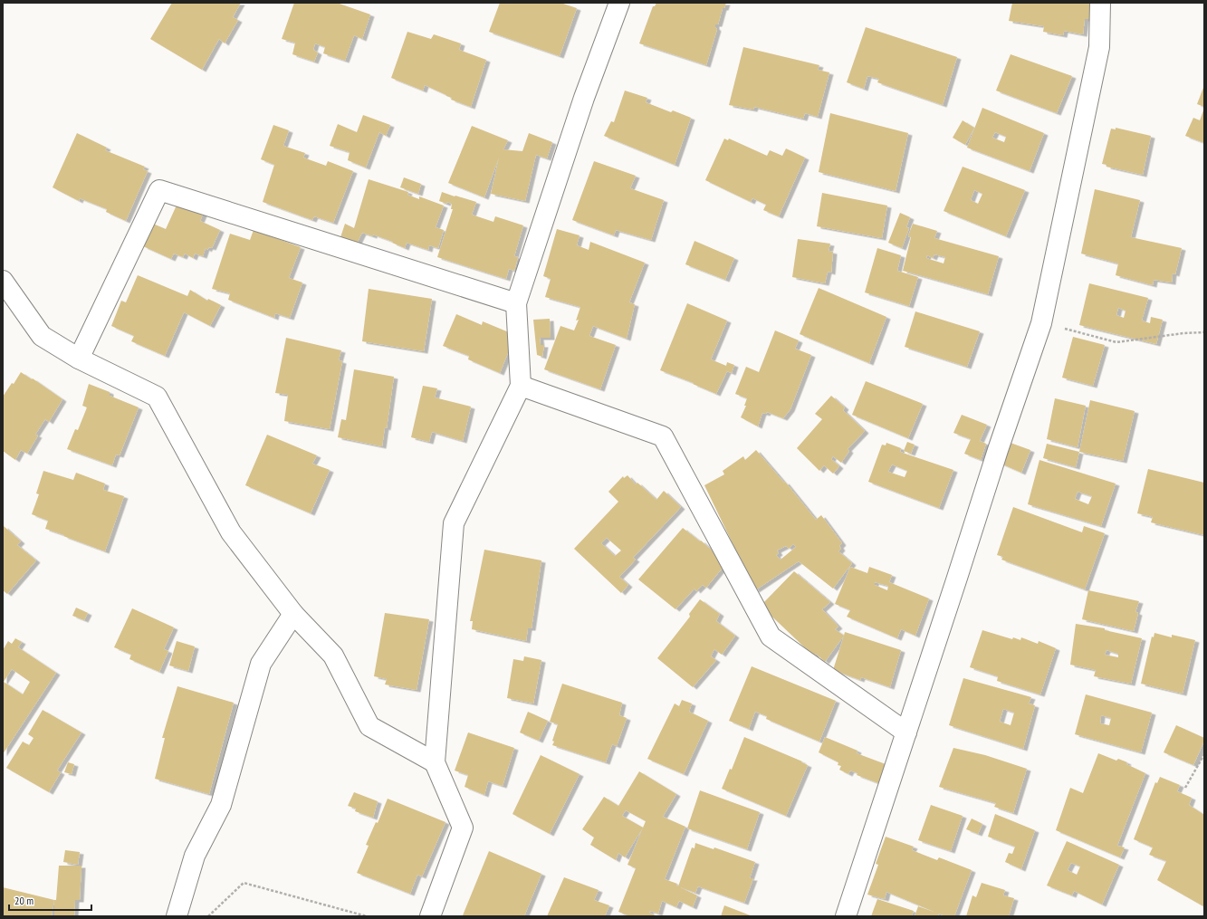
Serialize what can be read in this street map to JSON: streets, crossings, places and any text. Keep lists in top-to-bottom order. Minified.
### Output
{"scale_bar":"20 m"}
